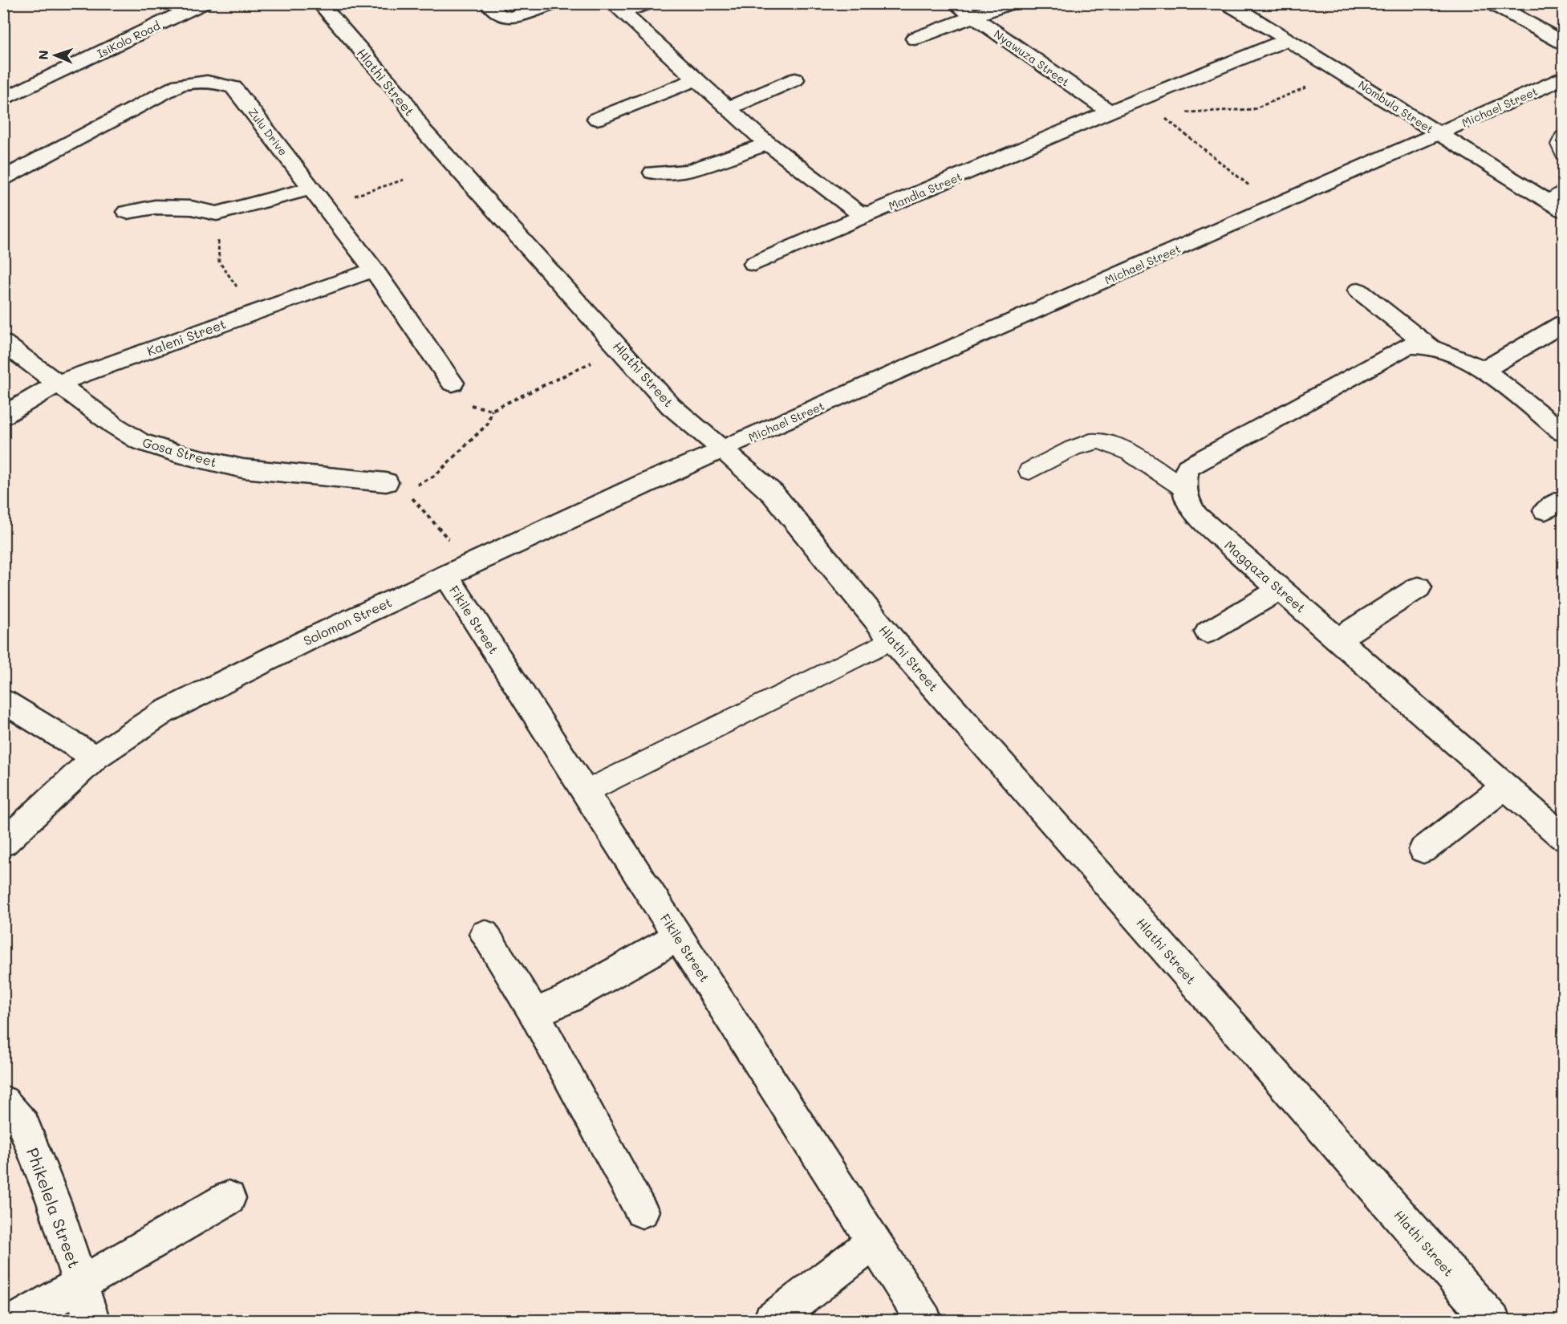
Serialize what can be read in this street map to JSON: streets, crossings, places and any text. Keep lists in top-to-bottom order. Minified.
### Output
{"streets":{"street":["IsiKolo Road","Nyawuza Street","Hlathi Street","Nombula Street","Michael Street","Zulu Drive","Mandla Street","Kaleni Street","Gosa Street","Magqaza Street","Fikile Street","Solomon Street","Phikelela Street"]},"crossings":[["Nyawuza Street","Mandla Street"],["Hlathi Street","Michael Street"],["Hlathi Street","Solomon Street"],["Nombula Street","Michael Street"],["Nombula Street","Mandla Street"],["Michael Street","Solomon Street"],["Zulu Drive","Kaleni Street"],["Kaleni Street","Gosa Street"],["Fikile Street","Solomon Street"]],"north":"left"}
